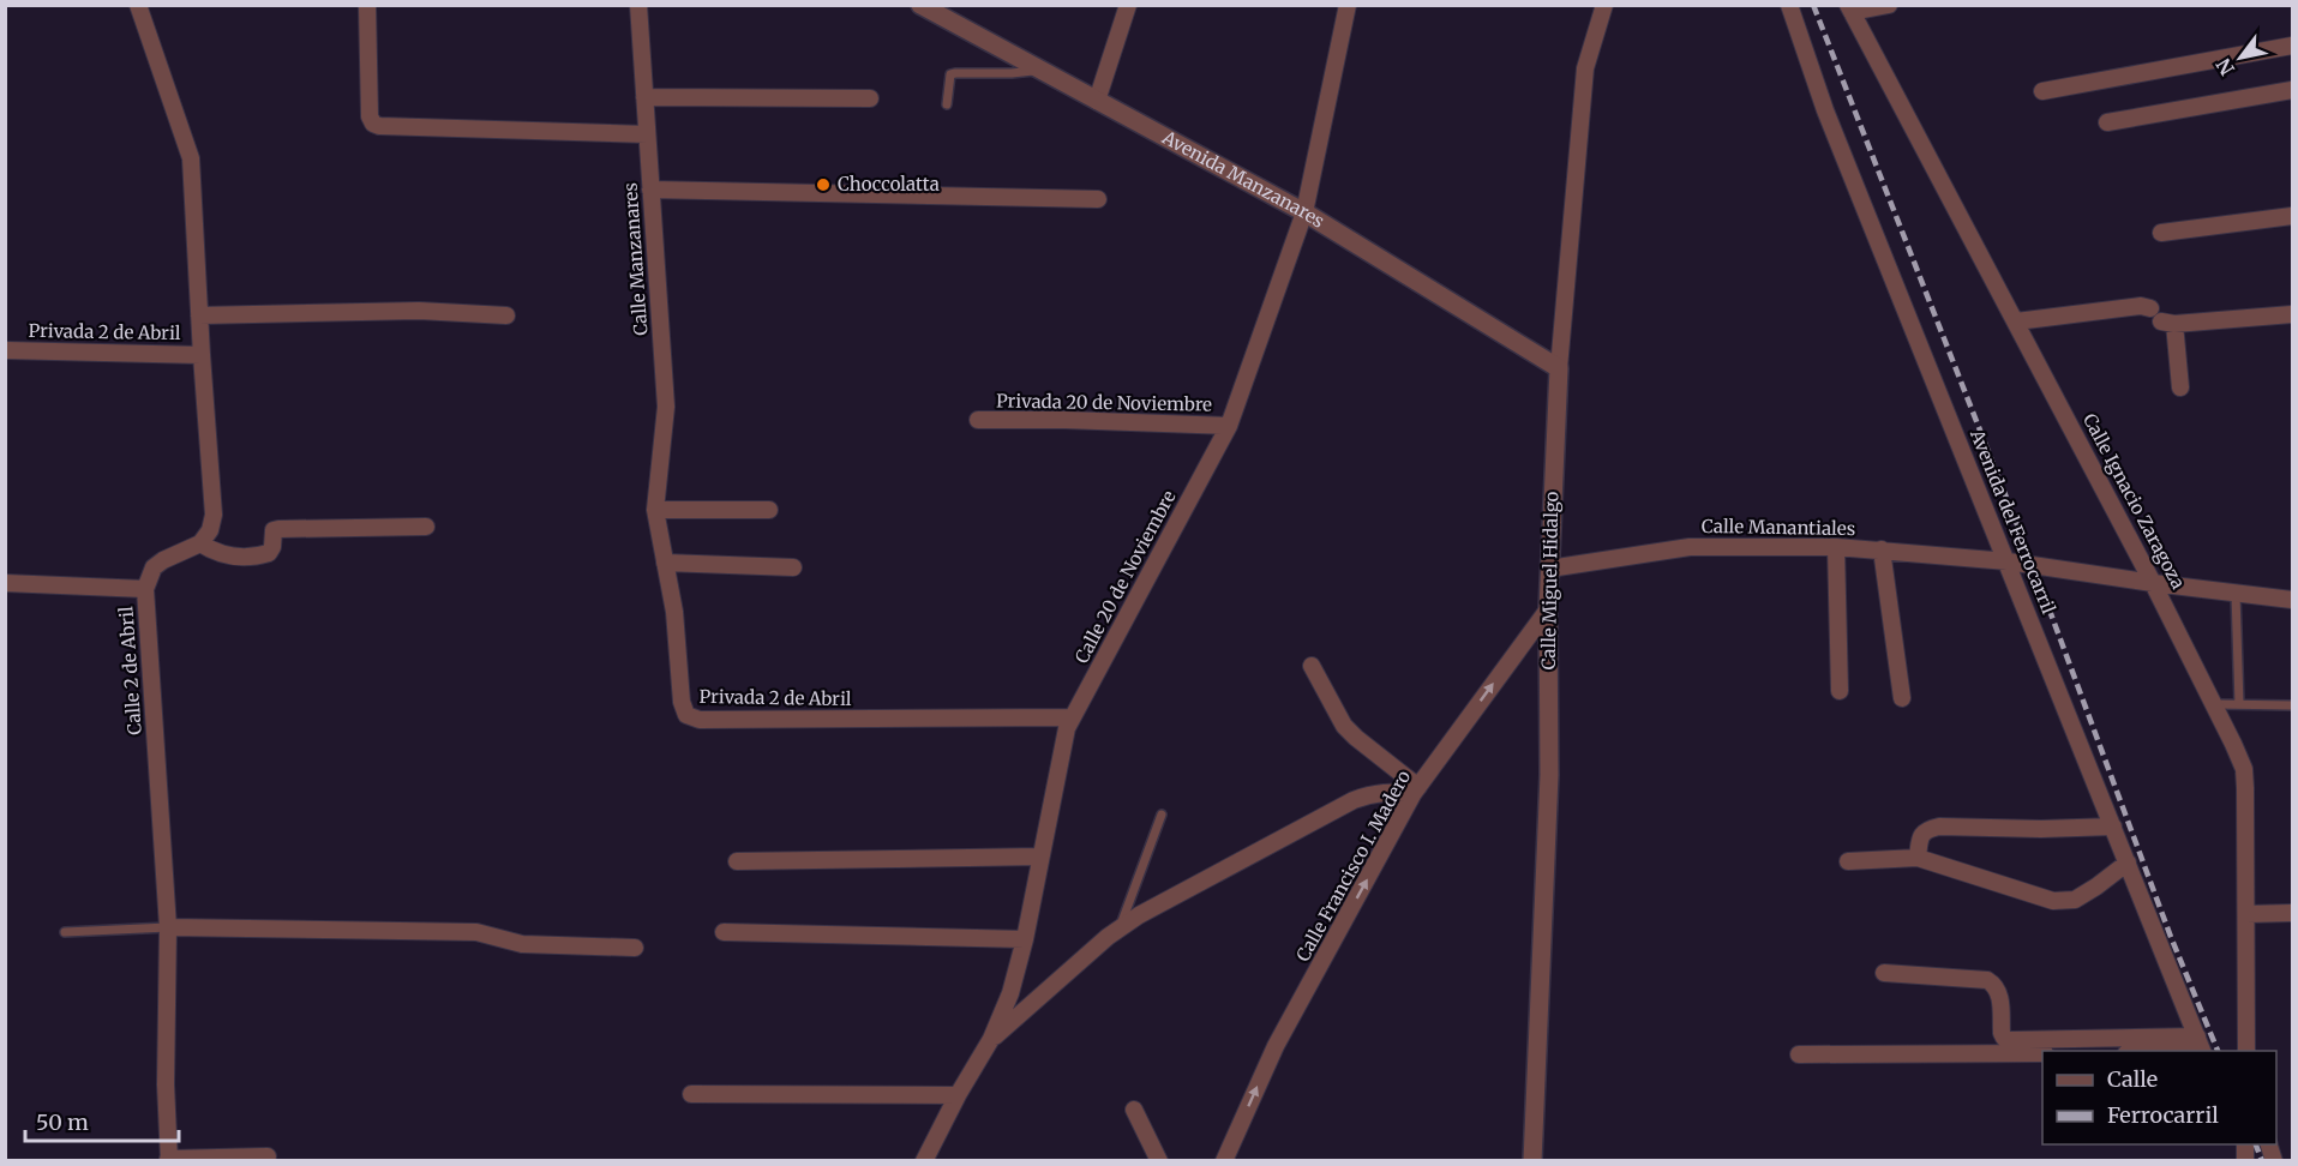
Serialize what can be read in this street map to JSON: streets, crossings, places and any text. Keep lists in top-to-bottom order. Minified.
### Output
{"streets":{"street":["Avenida Manzanares","Calle Manzanares","Privada 2 de Abril","Privada 20 de Noviembre","Calle Ignacio Zaragoza","Avenida del Ferrocarril","Calle Manantiales","Calle 20 de Noviembre","Calle Miguel Hidalgo","Calle 2 de Abril","Calle Francisco I. Madero"]},"crossings":[["Avenida Manzanares","Calle 20 de Noviembre"],["Avenida Manzanares","Calle Miguel Hidalgo"],["Calle Manzanares","Privada 2 de Abril"],["Privada 2 de Abril","Calle 20 de Noviembre"],["Privada 20 de Noviembre","Calle 20 de Noviembre"],["Calle Ignacio Zaragoza","Calle Manantiales"],["Avenida del Ferrocarril","Calle Manantiales"],["Calle Manantiales","Calle Miguel Hidalgo"],["Calle Miguel Hidalgo","Calle Francisco I. Madero"]],"one_way":["Calle Francisco I. Madero"],"places":["Choccolatta"],"legend":["Calle","Ferrocarril"],"scale_bar":"50 m","north":"bottom left"}
